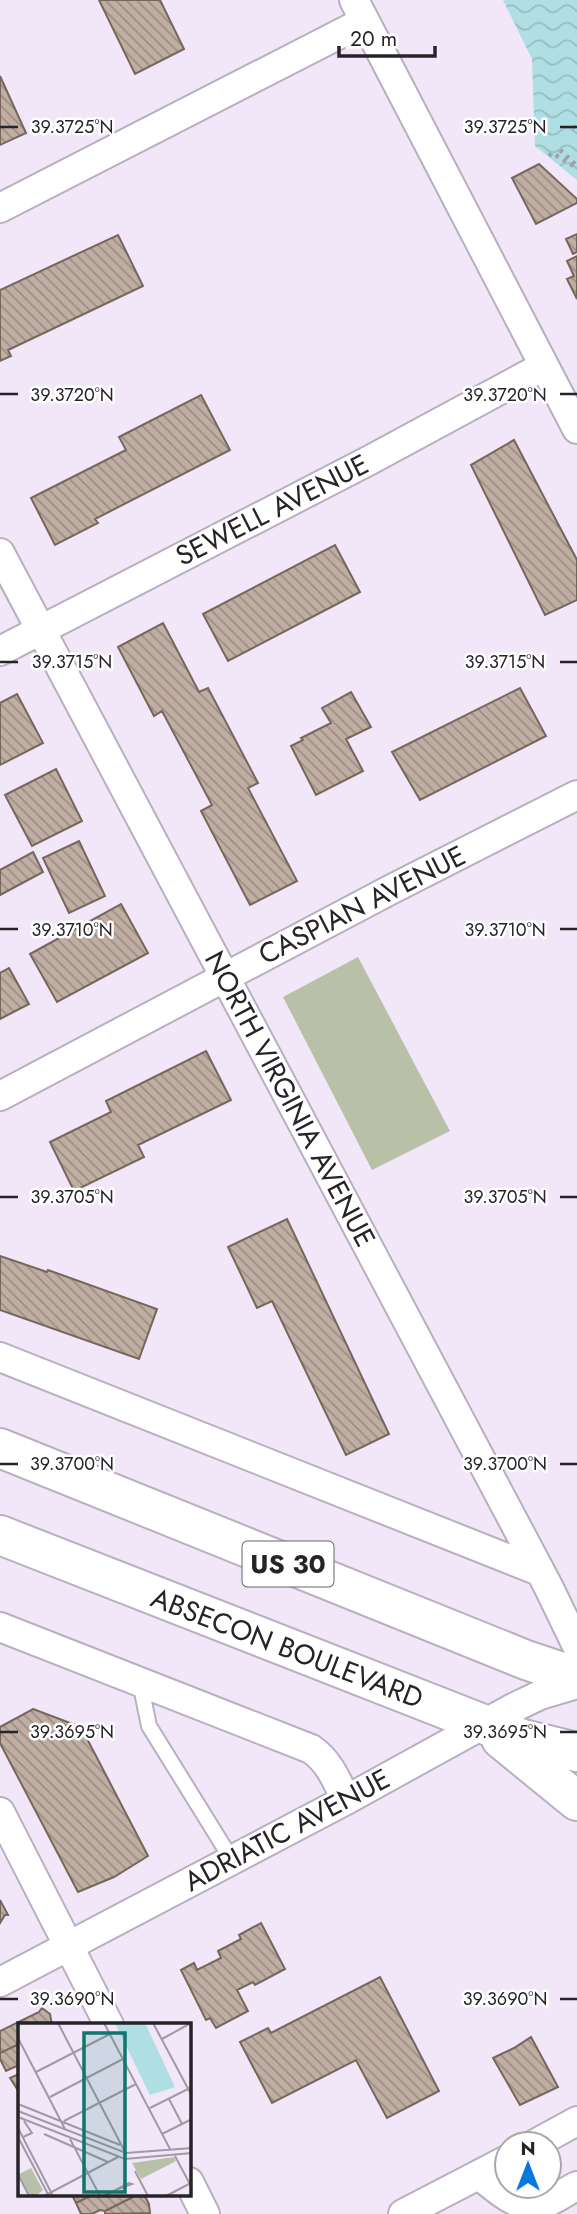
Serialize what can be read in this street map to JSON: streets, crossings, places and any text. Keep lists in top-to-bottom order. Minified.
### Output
{"streets":{"highway":["US 30","ABSECON BOULEVARD"],"street":["SEWELL AVENUE","CASPIAN AVENUE","NORTH VIRGINIA AVENUE","ADRIATIC AVENUE"]},"crossings":[["SEWELL AVENUE","NORTH VIRGINIA AVENUE"],["CASPIAN AVENUE","NORTH VIRGINIA AVENUE"],["ABSECON BOULEVARD","ADRIATIC AVENUE"]],"scale_bar":"20 m","north":"top","coordinates":["39.3725°N","39.3720°N","39.3715°N","39.3710°N","39.3705°N","39.3700°N","39.3695°N","39.3690°N"]}
